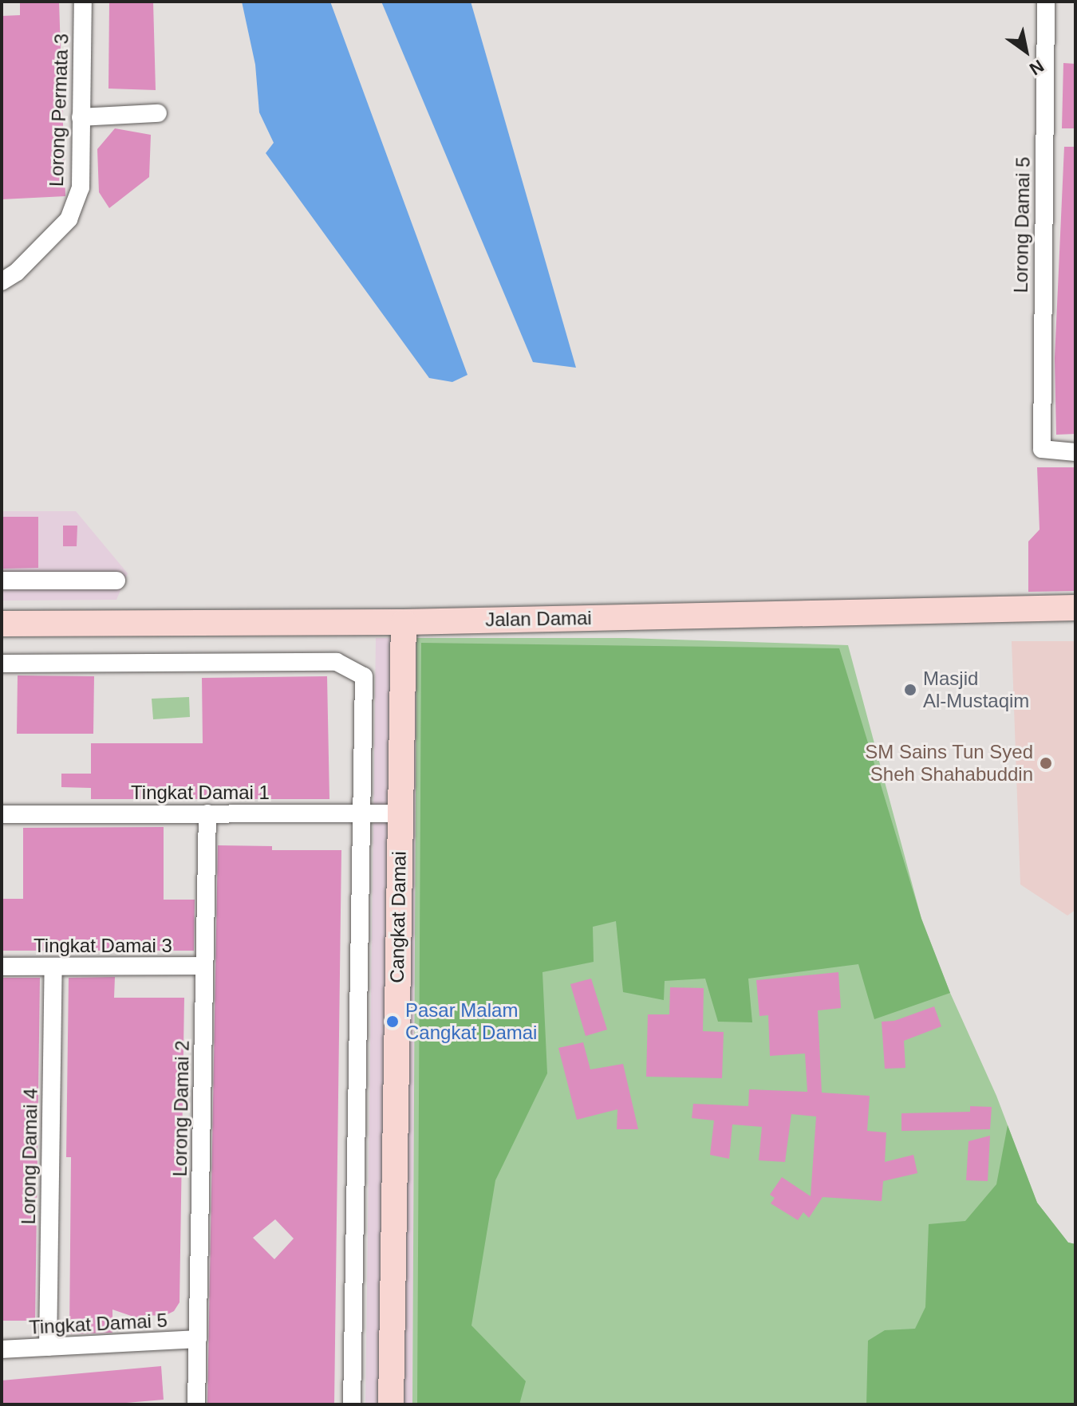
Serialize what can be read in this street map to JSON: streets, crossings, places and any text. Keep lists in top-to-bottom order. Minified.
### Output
{"streets":{"main road":["Jalan Damai","Cangkat Damai"],"street":["Lorong Permata 3","Lorong Damai 5","Tingkat Damai 1","Tingkat Damai 3","Lorong Damai 2","Lorong Damai 4","Tingkat Damai 5"]},"crossings":[["Jalan Damai","Cangkat Damai"],["Tingkat Damai 1","Cangkat Damai"],["Tingkat Damai 1","Lorong Damai 2"],["Tingkat Damai 3","Lorong Damai 2"],["Tingkat Damai 3","Lorong Damai 4"],["Lorong Damai 2","Tingkat Damai 5"],["Lorong Damai 4","Tingkat Damai 5"]],"places":["Masjid Al-Mustaqim","SM Sains Tun Syed Sheh Shahabuddin","Pasar Malam Cangkat Damai"],"north":"bottom right"}
